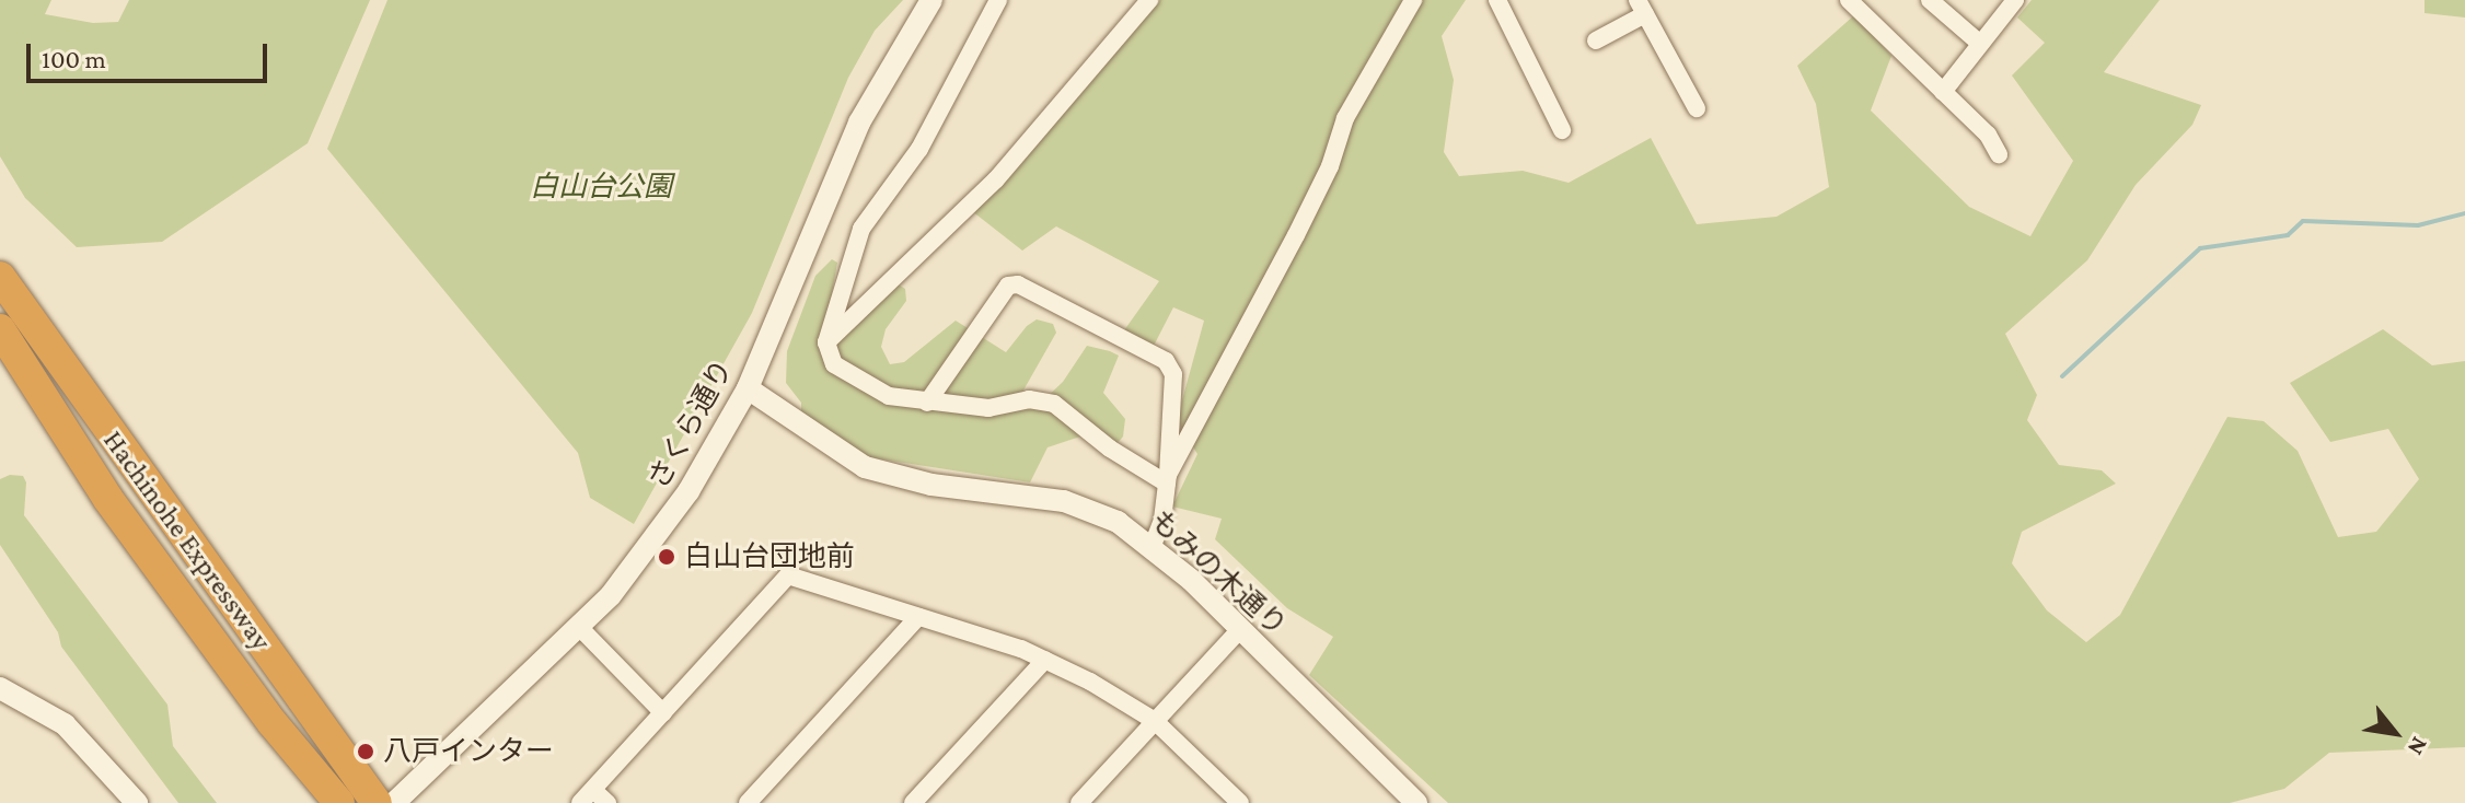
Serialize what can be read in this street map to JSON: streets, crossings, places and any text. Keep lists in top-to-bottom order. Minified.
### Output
{"streets":{"highway":["Hachinohe Expressway"],"street":["さくら通り","もみの木通り"]},"crossings":[["さくら通り","もみの木通り"]],"parks":["白山台公園"],"places":["白山台団地前","八戸インター"],"scale_bar":"100 m","north":"bottom right"}
